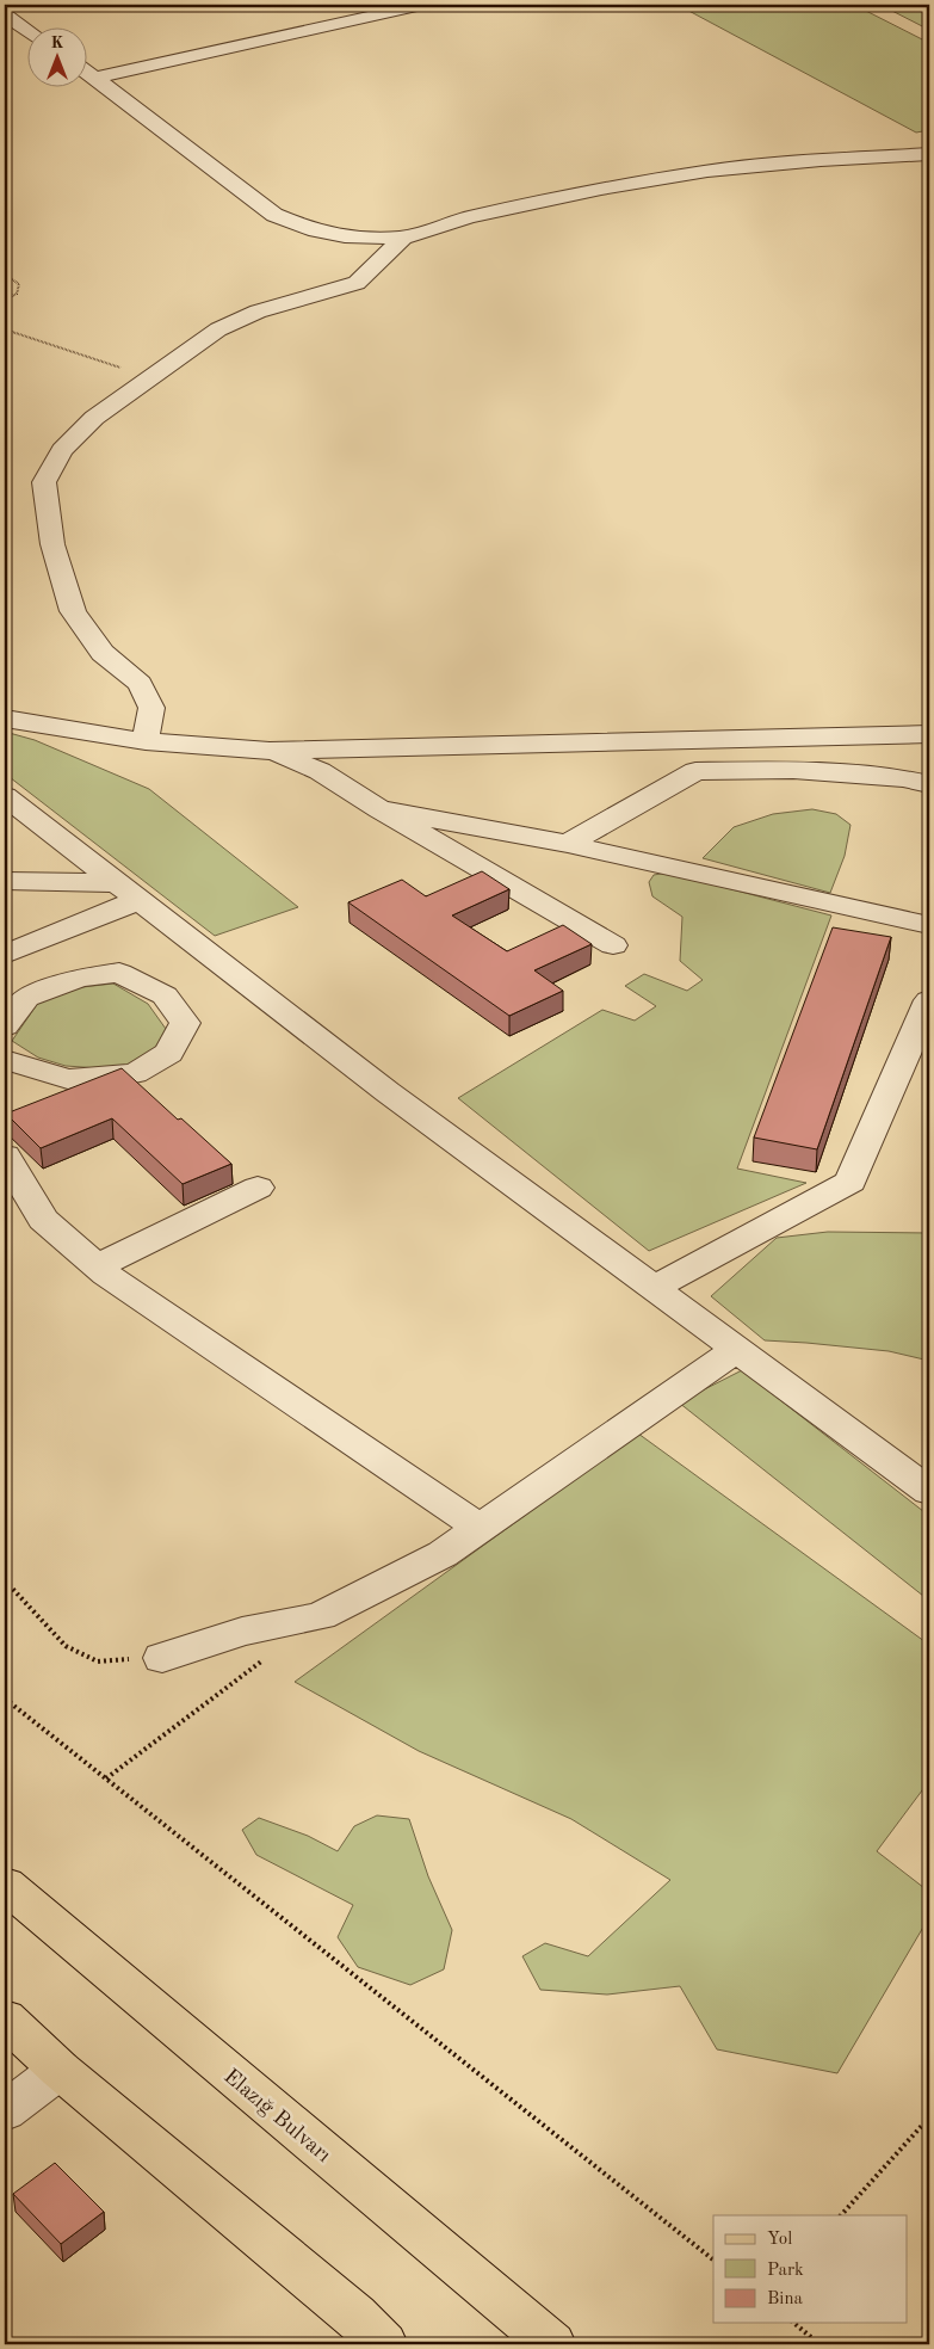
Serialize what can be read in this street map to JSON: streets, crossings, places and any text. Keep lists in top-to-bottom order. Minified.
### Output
{"streets":{"main road":["Elazığ Bulvarı"]},"legend":["Yol","Park","Bina"],"north":"top"}
